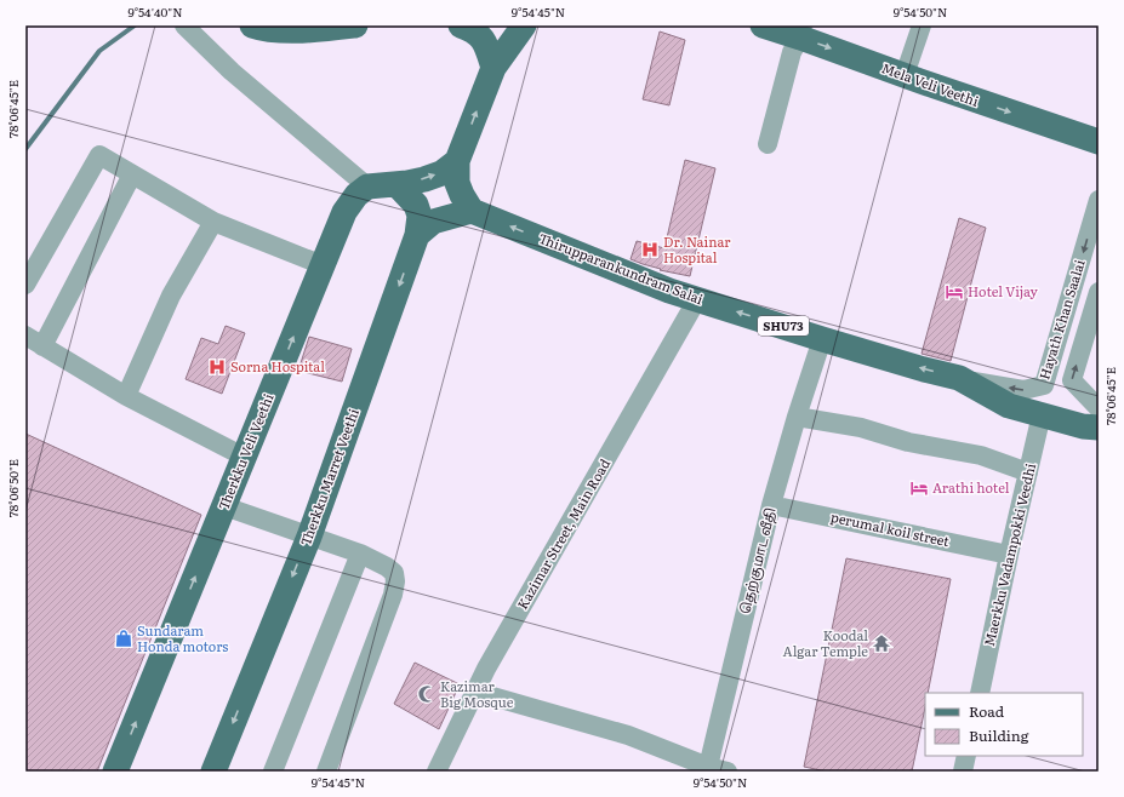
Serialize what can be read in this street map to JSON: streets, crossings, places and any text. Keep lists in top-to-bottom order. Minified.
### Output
{"streets":{"main road":["Mela Veli Veethi","Thirupparankundram Salai","SHU73","Therkku Veli Veethi","Therkku Marret Veethi"],"street":["Hayath Khan Saalai","perumal koil street","Kazimar Street, Main Road","Maerkku Vadampokki Veedhi","தெற்குமாட வீதி"]},"crossings":[["Thirupparankundram Salai","Hayath Khan Saalai"],["Thirupparankundram Salai","Kazimar Street, Main Road"],["Thirupparankundram Salai","Maerkku Vadampokki Veedhi"],["Thirupparankundram Salai","தெற்குமாட வீதி"],["perumal koil street","Maerkku Vadampokki Veedhi"],["perumal koil street","தெற்குமாட வீதி"]],"one_way":["Mela Veli Veethi","Thirupparankundram Salai","Therkku Veli Veethi","Therkku Marret Veethi"],"places":{"hospital":["Dr. Nainar Hospital","Sorna Hospital"],"hotel":["Hotel Vijay","Arathi hotel"],"shop":["Sundaram Honda motors"],"temple":["Koodal Algar Temple"],"mosque":["Kazimar Big Mosque"]},"legend":["Road","Building"],"coordinates":["9°54'40\"N","9°54'45\"N","9°54'50\"N","78°06'45\"E","78°06'50\"E"]}
